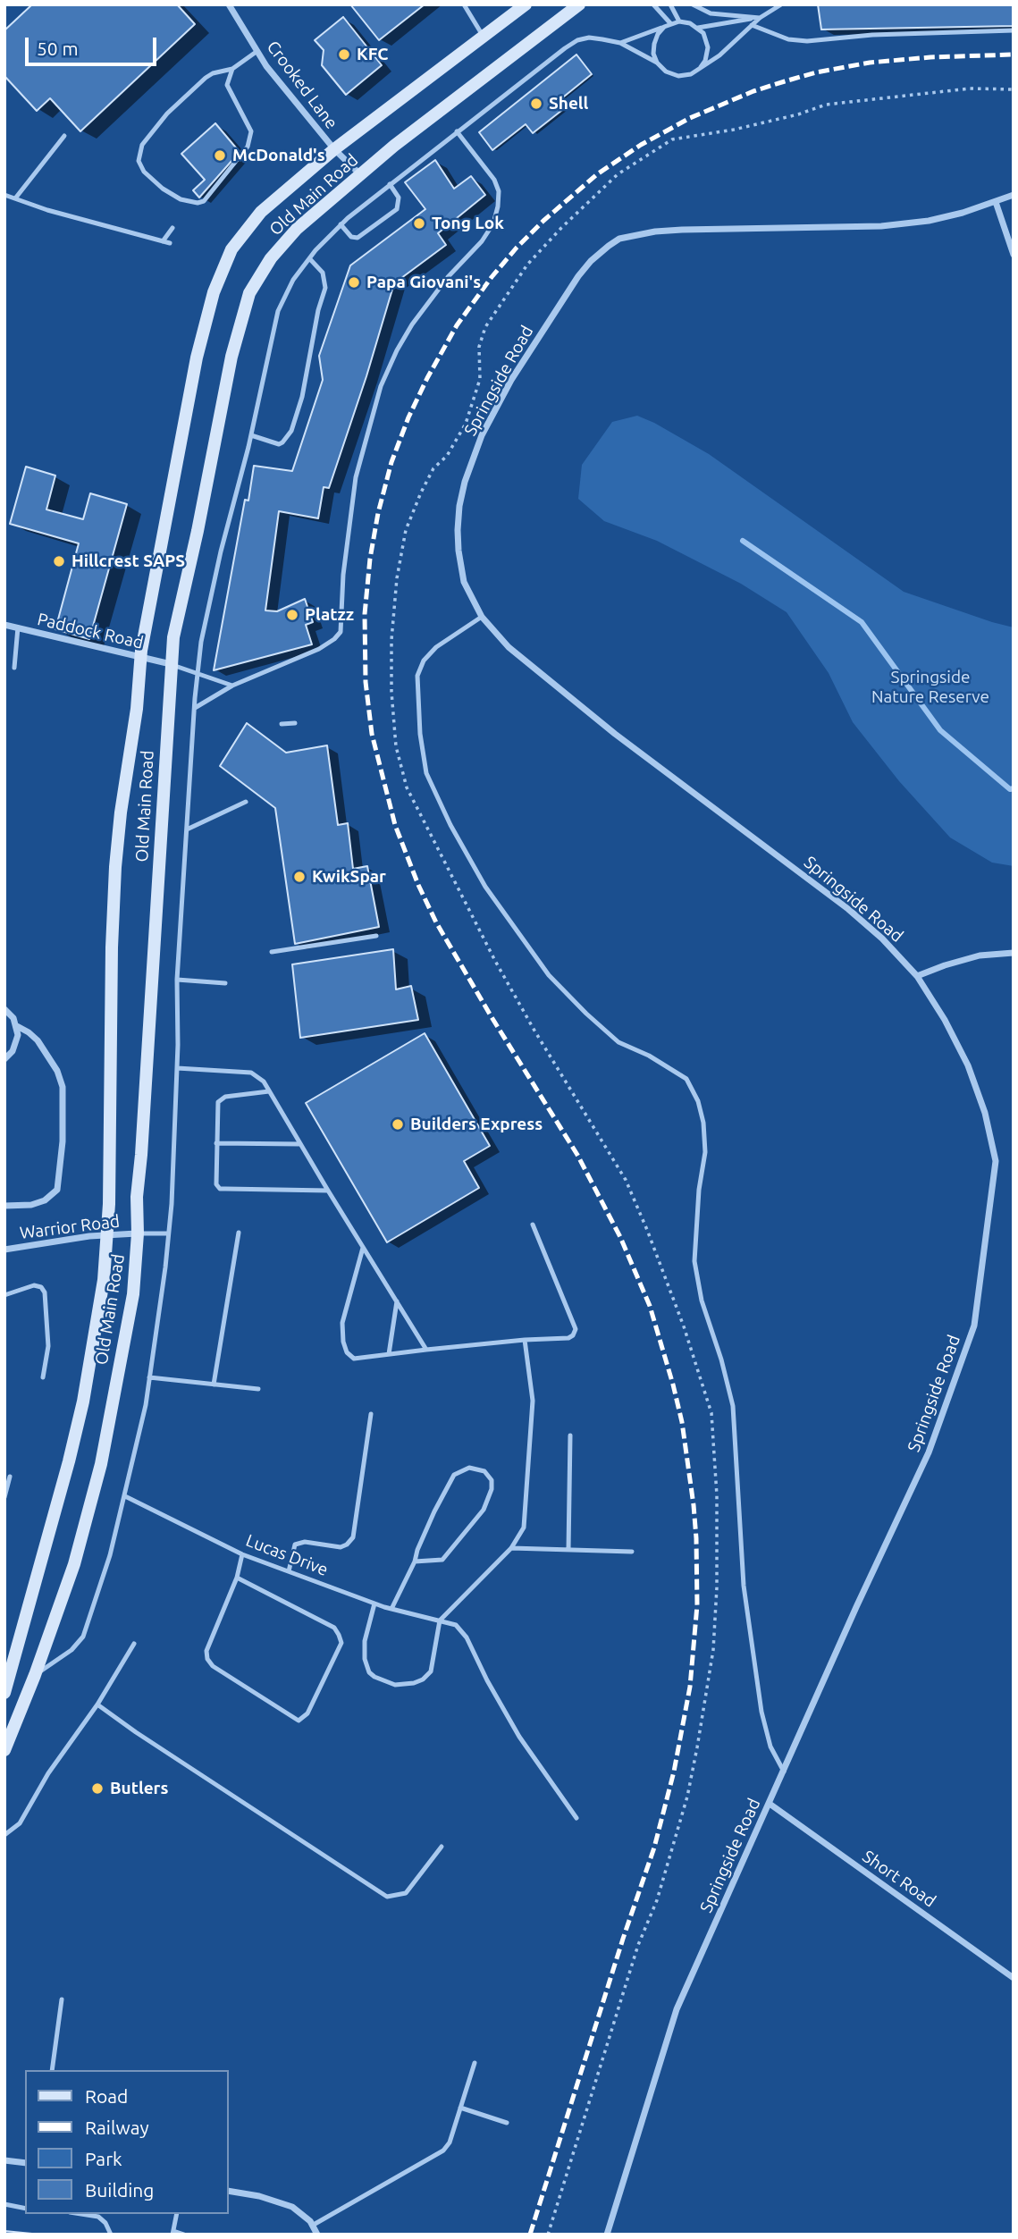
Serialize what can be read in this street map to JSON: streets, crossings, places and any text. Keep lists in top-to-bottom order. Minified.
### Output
{"streets":{"main road":["Old Main Road"],"street":["Crooked Lane","Springside Road","Paddock Road","Warrior Road","Short Road"],"lane":["Lucas Drive"]},"crossings":[["Crooked Lane","Old Main Road"],["Old Main Road","Paddock Road"],["Old Main Road","Warrior Road"],["Springside Road","Short Road"]],"parks":["Springside Nature Reserve"],"places":["KFC","Shell","McDonald's","Tong Lok","Papa Giovani's","Hillcrest SAPS","Platzz","KwikSpar","Builders Express","Butlers"],"legend":["Road","Railway","Park","Building"],"scale_bar":"50 m"}
